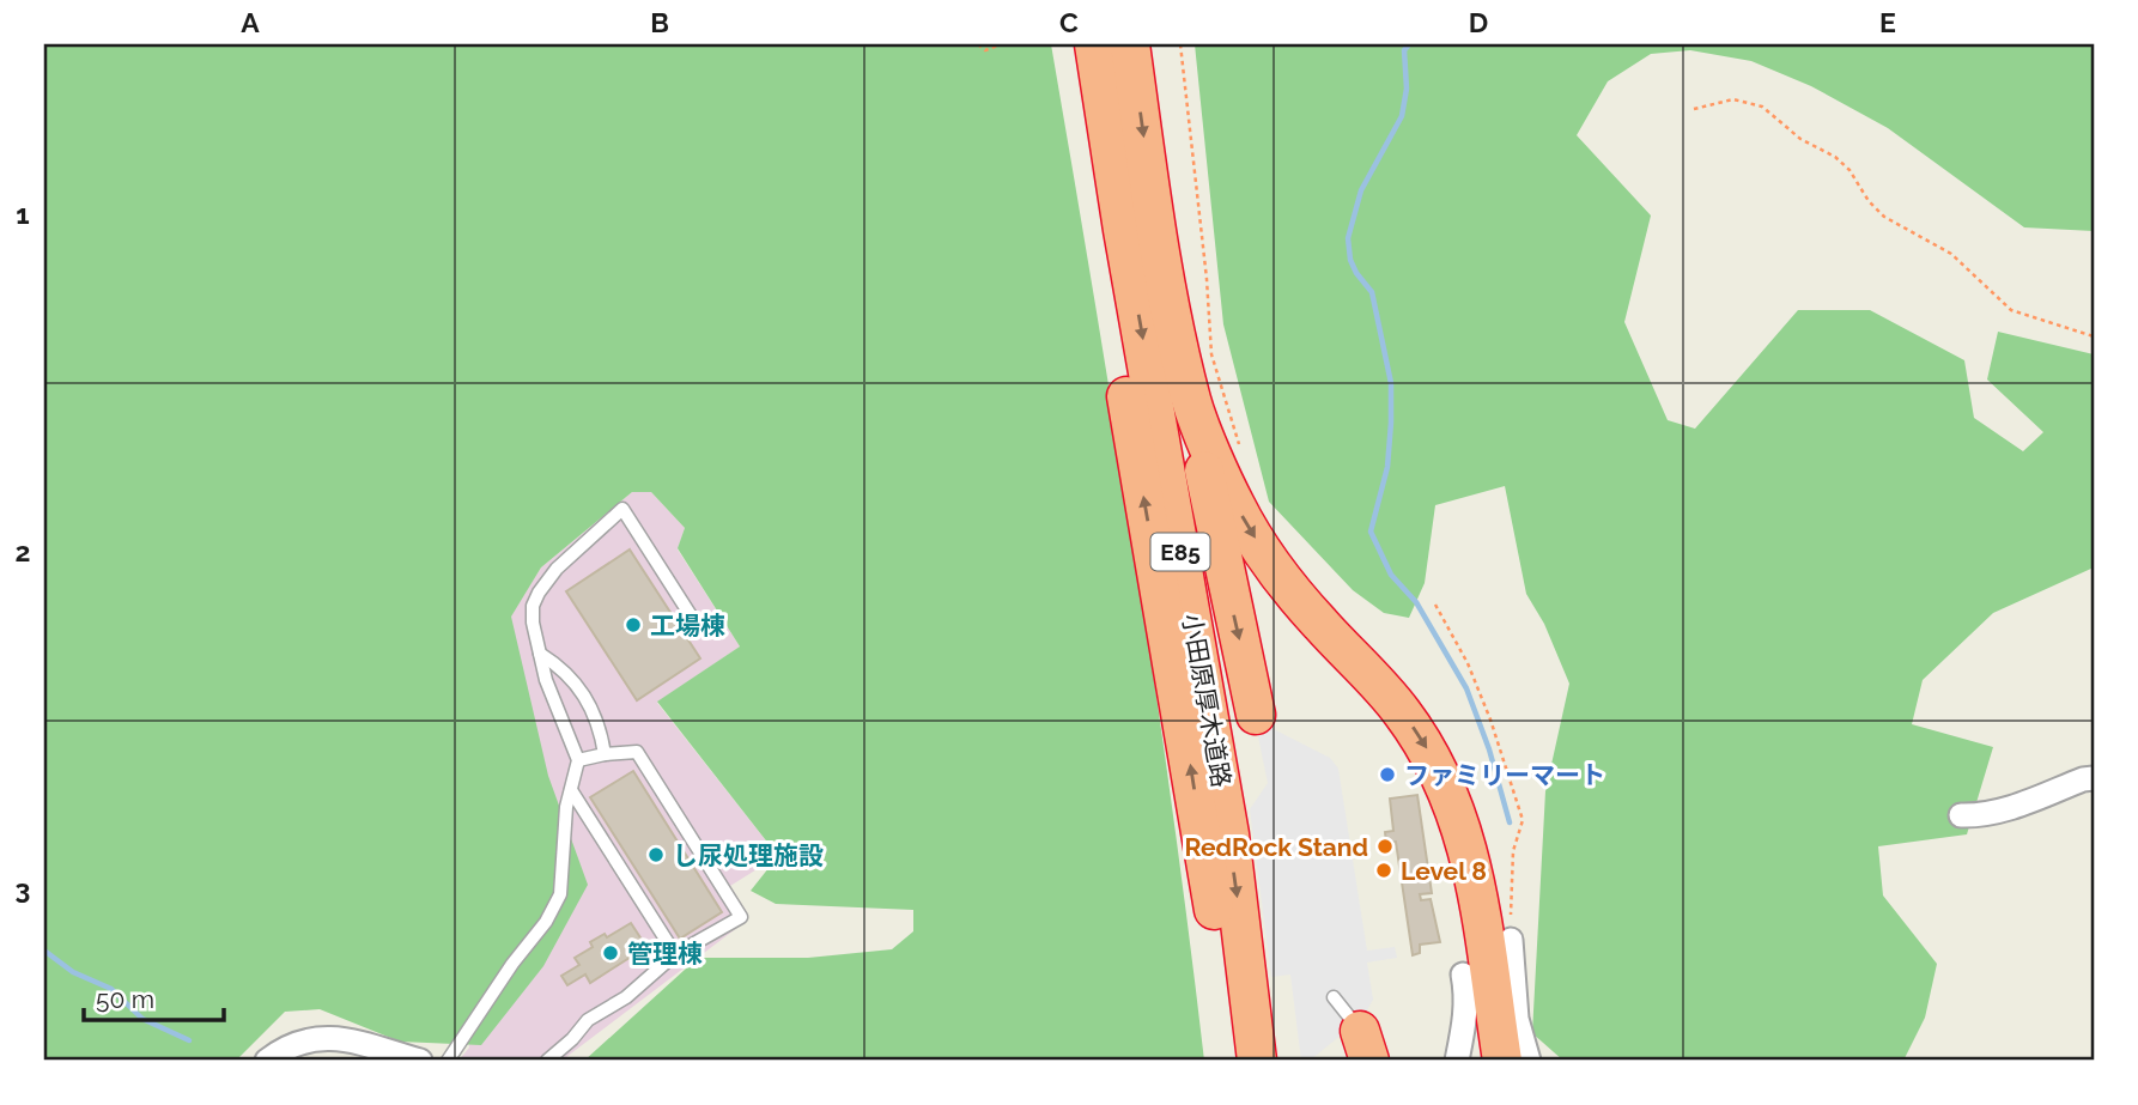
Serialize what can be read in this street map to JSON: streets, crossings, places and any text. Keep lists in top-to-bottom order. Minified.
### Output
{"streets":{"highway":["E85","小田原厚木道路"]},"places":["工場棟","ファミリーマート","RedRock Stand","し尿処理施設","Level 8","管理棟"],"scale_bar":"50 m","grid":{"columns":["A","B","C","D","E"],"rows":["1","2","3"]}}
